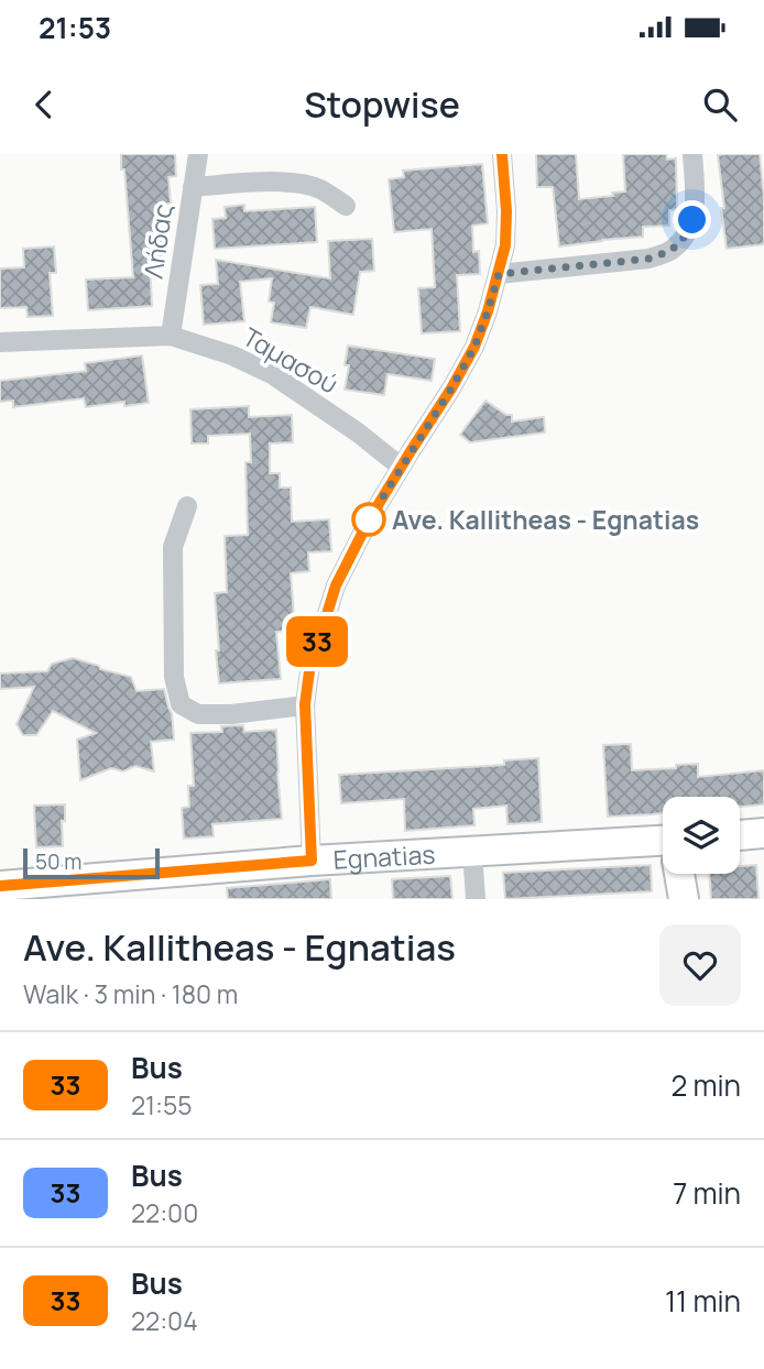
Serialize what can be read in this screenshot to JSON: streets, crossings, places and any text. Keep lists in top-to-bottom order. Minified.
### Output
{"streets":{"street":["Λήδας","Ταμασού","Egnatias"]},"crossings":[["Λήδας","Ταμασού"]],"places":["Ave. Kallitheas - Egnatias"],"lines":["bus line 33"],"scale_bar":"50 m","page":{"status":"21:53","header":"Stopwise","on_map":"33","scale":"50 m","heading":["Ave. Kallitheas - Egnatias","Walk · 3 min · 180 m"],"list":[{"mark":"33","name":"Bus","note":"21:55","value":"2 min"},{"mark":"33","name":"Bus","note":"22:00","value":"7 min"},{"mark":"33","name":"Bus","note":"22:04","value":"11 min"}]}}
